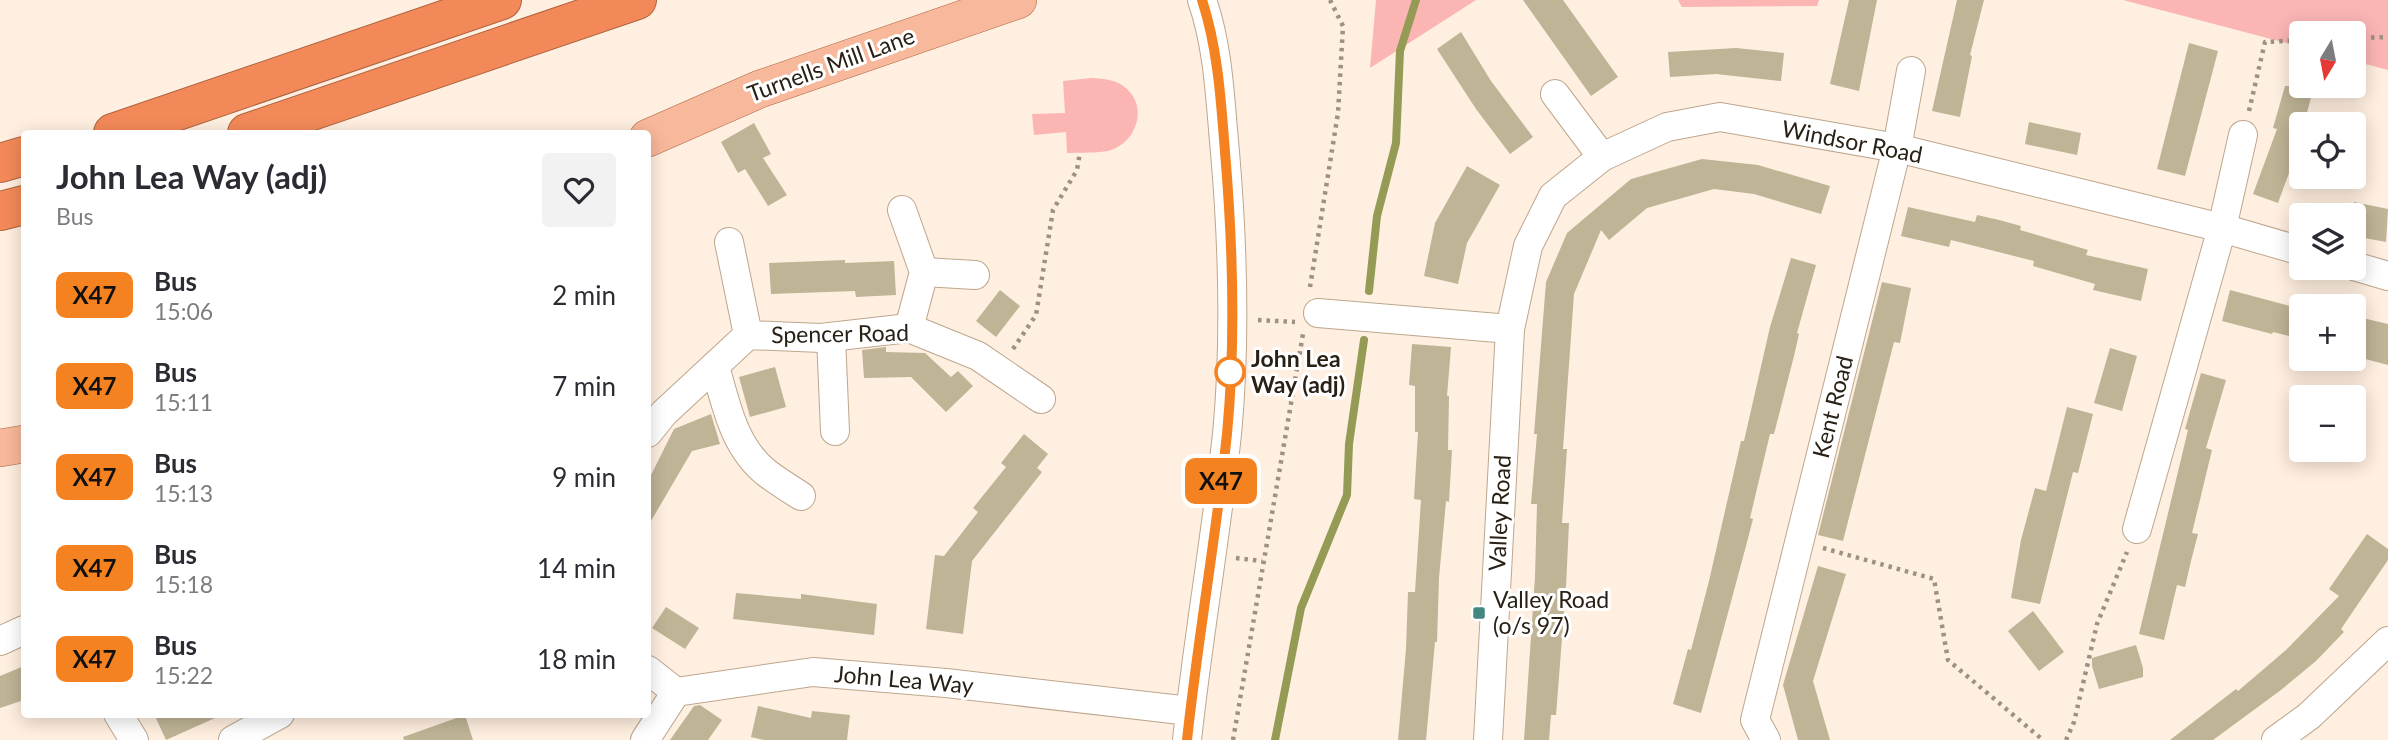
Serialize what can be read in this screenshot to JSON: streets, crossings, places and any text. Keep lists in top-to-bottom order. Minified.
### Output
{"streets":{"main road":["Turnells Mill Lane"],"street":["Windsor Road","Spencer Road","Kent Road","Valley Road","John Lea Way"]},"crossings":[["Windsor Road","Kent Road"],["Windsor Road","Valley Road"]],"places":{"other":["John Lea Way (adj)"],"transit":["Valley Road (o/s 97)"]},"lines":["bus line X47"],"north":"bottom","page":{"on_map":"X47","map_buttons":["+","−"],"heading":["John Lea Way (adj)","Bus"],"list":[{"mark":"X47","name":"Bus","note":"15:06","value":"2 min"},{"mark":"X47","name":"Bus","note":"15:11","value":"7 min"},{"mark":"X47","name":"Bus","note":"15:13","value":"9 min"},{"mark":"X47","name":"Bus","note":"15:18","value":"14 min"},{"mark":"X47","name":"Bus","note":"15:22","value":"18 min"}]}}
